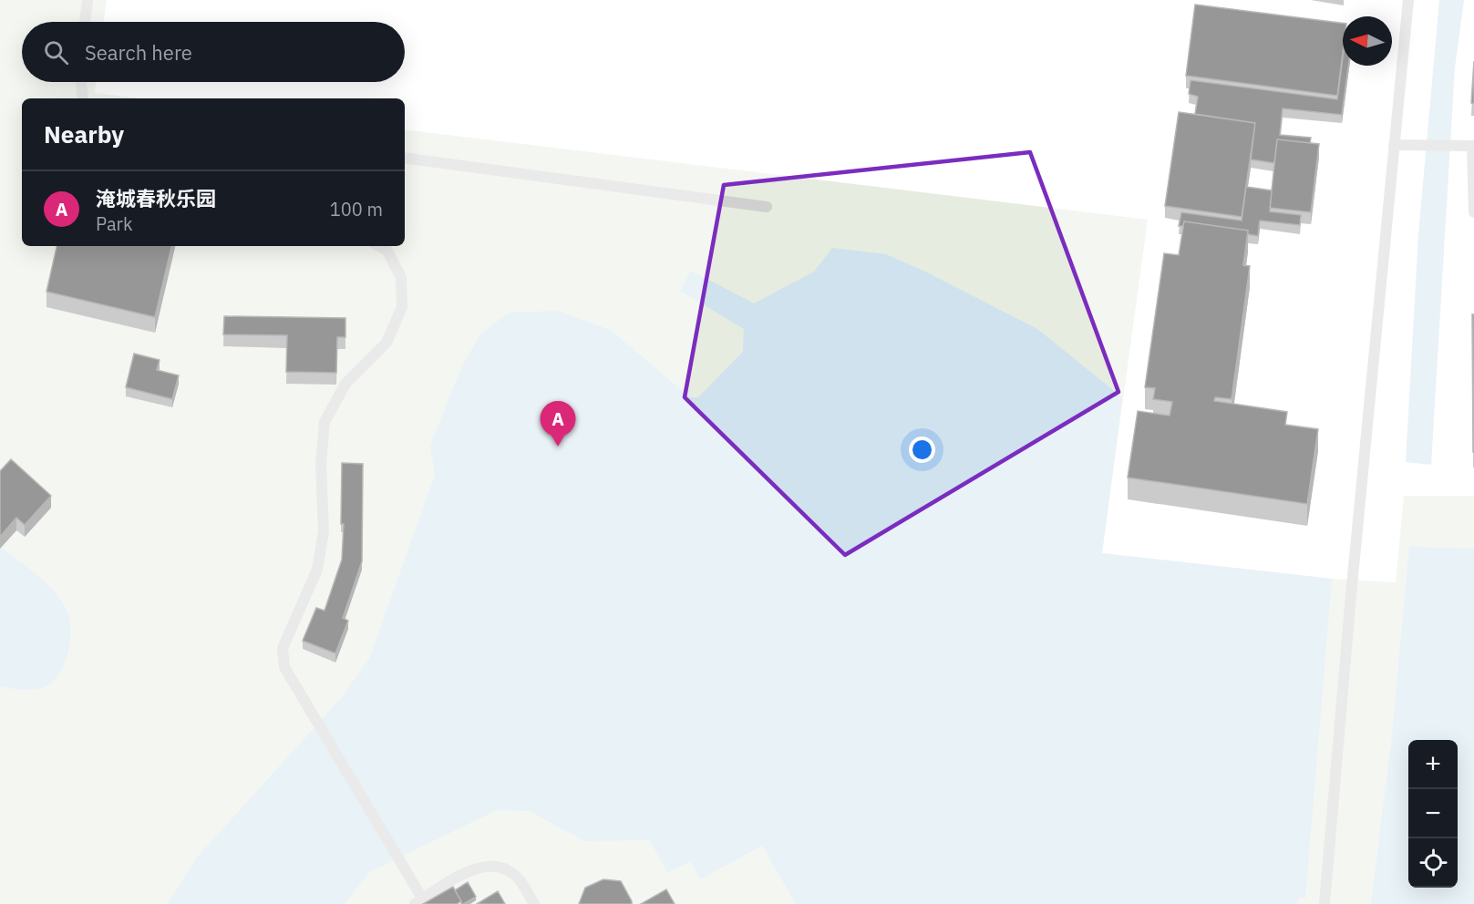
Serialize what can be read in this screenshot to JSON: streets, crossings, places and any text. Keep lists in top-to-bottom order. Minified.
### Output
{"north":"left","page":{"search":"Search here","heading":"Nearby","list":[{"mark":"A","name":"淹城春秋乐园","note":"Park","value":"100 m"}],"pins":"A","map_buttons":["+","−"]}}
